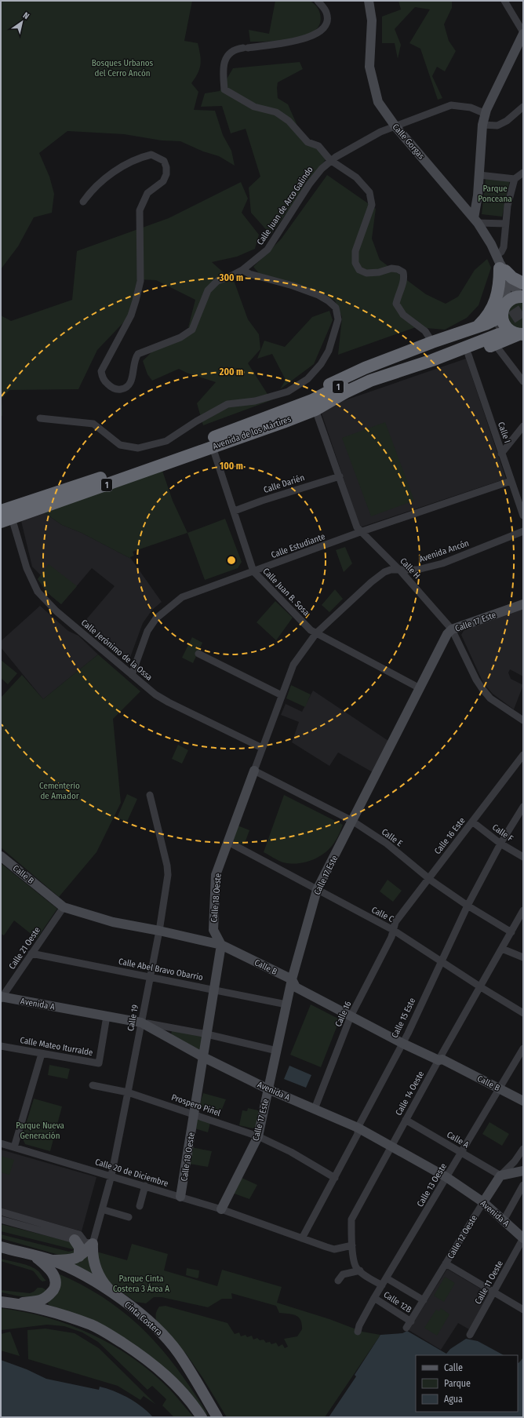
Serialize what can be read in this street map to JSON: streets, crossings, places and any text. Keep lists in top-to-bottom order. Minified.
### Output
{"streets":{"highway":["1","Avenida de los Mártires"],"main road":["Cinta Costera"],"street":["Calle Gorgas","Calle Juan de Arco Galindo","Calle I","Calle Darién","Calle Estudiante","Avenida Ancón","Calle H","Calle Juan B. Sosa","Calle 17 Este","Calle Jerónimo de la Ossa","Calle F","Calle 16 Este","Calle E","Calle B","Calle 18 Oeste","Calle C","Calle 21 Oeste","Calle Abel Bravo Obarrio","Avenida A","Calle 16","Calle 19","Calle 15 Este","Calle Mateo Iturralde","Calle 14 Oeste","Prospero Piñel","Calle A","Calle 20 de Diciembre","Calle 13 Oeste","Calle 12 Oeste","Calle 11 Oeste","Calle 12B"]},"crossings":[["Calle Gorgas","Calle Juan de Arco Galindo"],["Avenida de los Mártires","Calle H"],["Avenida de los Mártires","Calle Juan B. Sosa"],["Avenida de los Mártires","Calle Jerónimo de la Ossa"],["Calle I","Calle Estudiante"],["Calle Darién","Calle H"],["Calle Darién","Calle Juan B. Sosa"],["Calle Estudiante","Calle H"],["Calle Estudiante","Calle Juan B. Sosa"],["Calle Estudiante","Calle Jerónimo de la Ossa"],["Avenida Ancón","Calle H"],["Avenida Ancón","Calle Juan B. Sosa"],["Avenida Ancón","Calle 18 Oeste"],["Calle H","Calle 17 Este"],["Calle Juan B. Sosa","Calle 17 Este"],["Calle Juan B. Sosa","Calle 18 Oeste"],["Calle 17 Este","Calle E"],["Calle 17 Este","Calle B"],["Calle 17 Este","Calle C"],["Calle 17 Este","Calle Abel Bravo Obarrio"],["Calle 17 Este","Avenida A"],["Calle 17 Este","Prospero Piñel"],["Calle 17 Este","Calle 20 de Diciembre"],["Calle Jerónimo de la Ossa","Calle 18 Oeste"],["Calle F","Calle 16 Este"],["Calle F","Calle 15 Este"],["Calle 16 Este","Calle E"],["Calle 16 Este","Calle C"],["Calle 16 Este","Calle 16"],["Calle E","Calle 18 Oeste"],["Calle E","Calle 15 Este"],["Calle E","Calle 14 Oeste"],["Calle B","Calle 18 Oeste"],["Calle B","Calle 21 Oeste"],["Calle B","Calle 16"],["Calle B","Calle 19"],["Calle B","Calle 15 Este"],["Calle B","Calle 14 Oeste"],["Calle B","Calle 13 Oeste"],["Calle 18 Oeste","Calle C"],["Calle 18 Oeste","Calle Abel Bravo Obarrio"],["Calle 18 Oeste","Avenida A"],["Calle 18 Oeste","Prospero Piñel"],["Calle 18 Oeste","Calle 20 de Diciembre"],["Calle C","Calle 16"],["Calle C","Calle 15 Este"],["Calle C","Calle 14 Oeste"],["Calle 21 Oeste","Calle Abel Bravo Obarrio"],["Calle 21 Oeste","Avenida A"],["Calle Abel Bravo Obarrio","Calle 19"],["Avenida A","Calle 16"],["Avenida A","Calle 19"],["Avenida A","Calle 15 Este"],["Avenida A","Calle Mateo Iturralde"],["Avenida A","Calle 14 Oeste"],["Avenida A","Calle 13 Oeste"],["Avenida A","Calle 12 Oeste"],["Avenida A","Calle 11 Oeste"],["Calle 19","Prospero Piñel"],["Calle 19","Calle 20 de Diciembre"],["Calle 15 Este","Prospero Piñel"],["Calle 15 Este","Calle 20 de Diciembre"],["Calle 14 Oeste","Calle A"],["Calle 14 Oeste","Calle 20 de Diciembre"],["Calle A","Calle 13 Oeste"],["Calle A","Calle 12 Oeste"],["Calle 13 Oeste","Calle 12B"],["Calle 12 Oeste","Calle 12B"]],"parks":["Bosques Urbanos del Cerro Ancón","Parque Ponceana","Cementerio de Amador","Parque Nueva Generación","Parque Cinta Costera 3 Área A"],"legend":["Calle","Parque","Agua"],"north":"top right","rings":["300 m","200 m","100 m"]}
